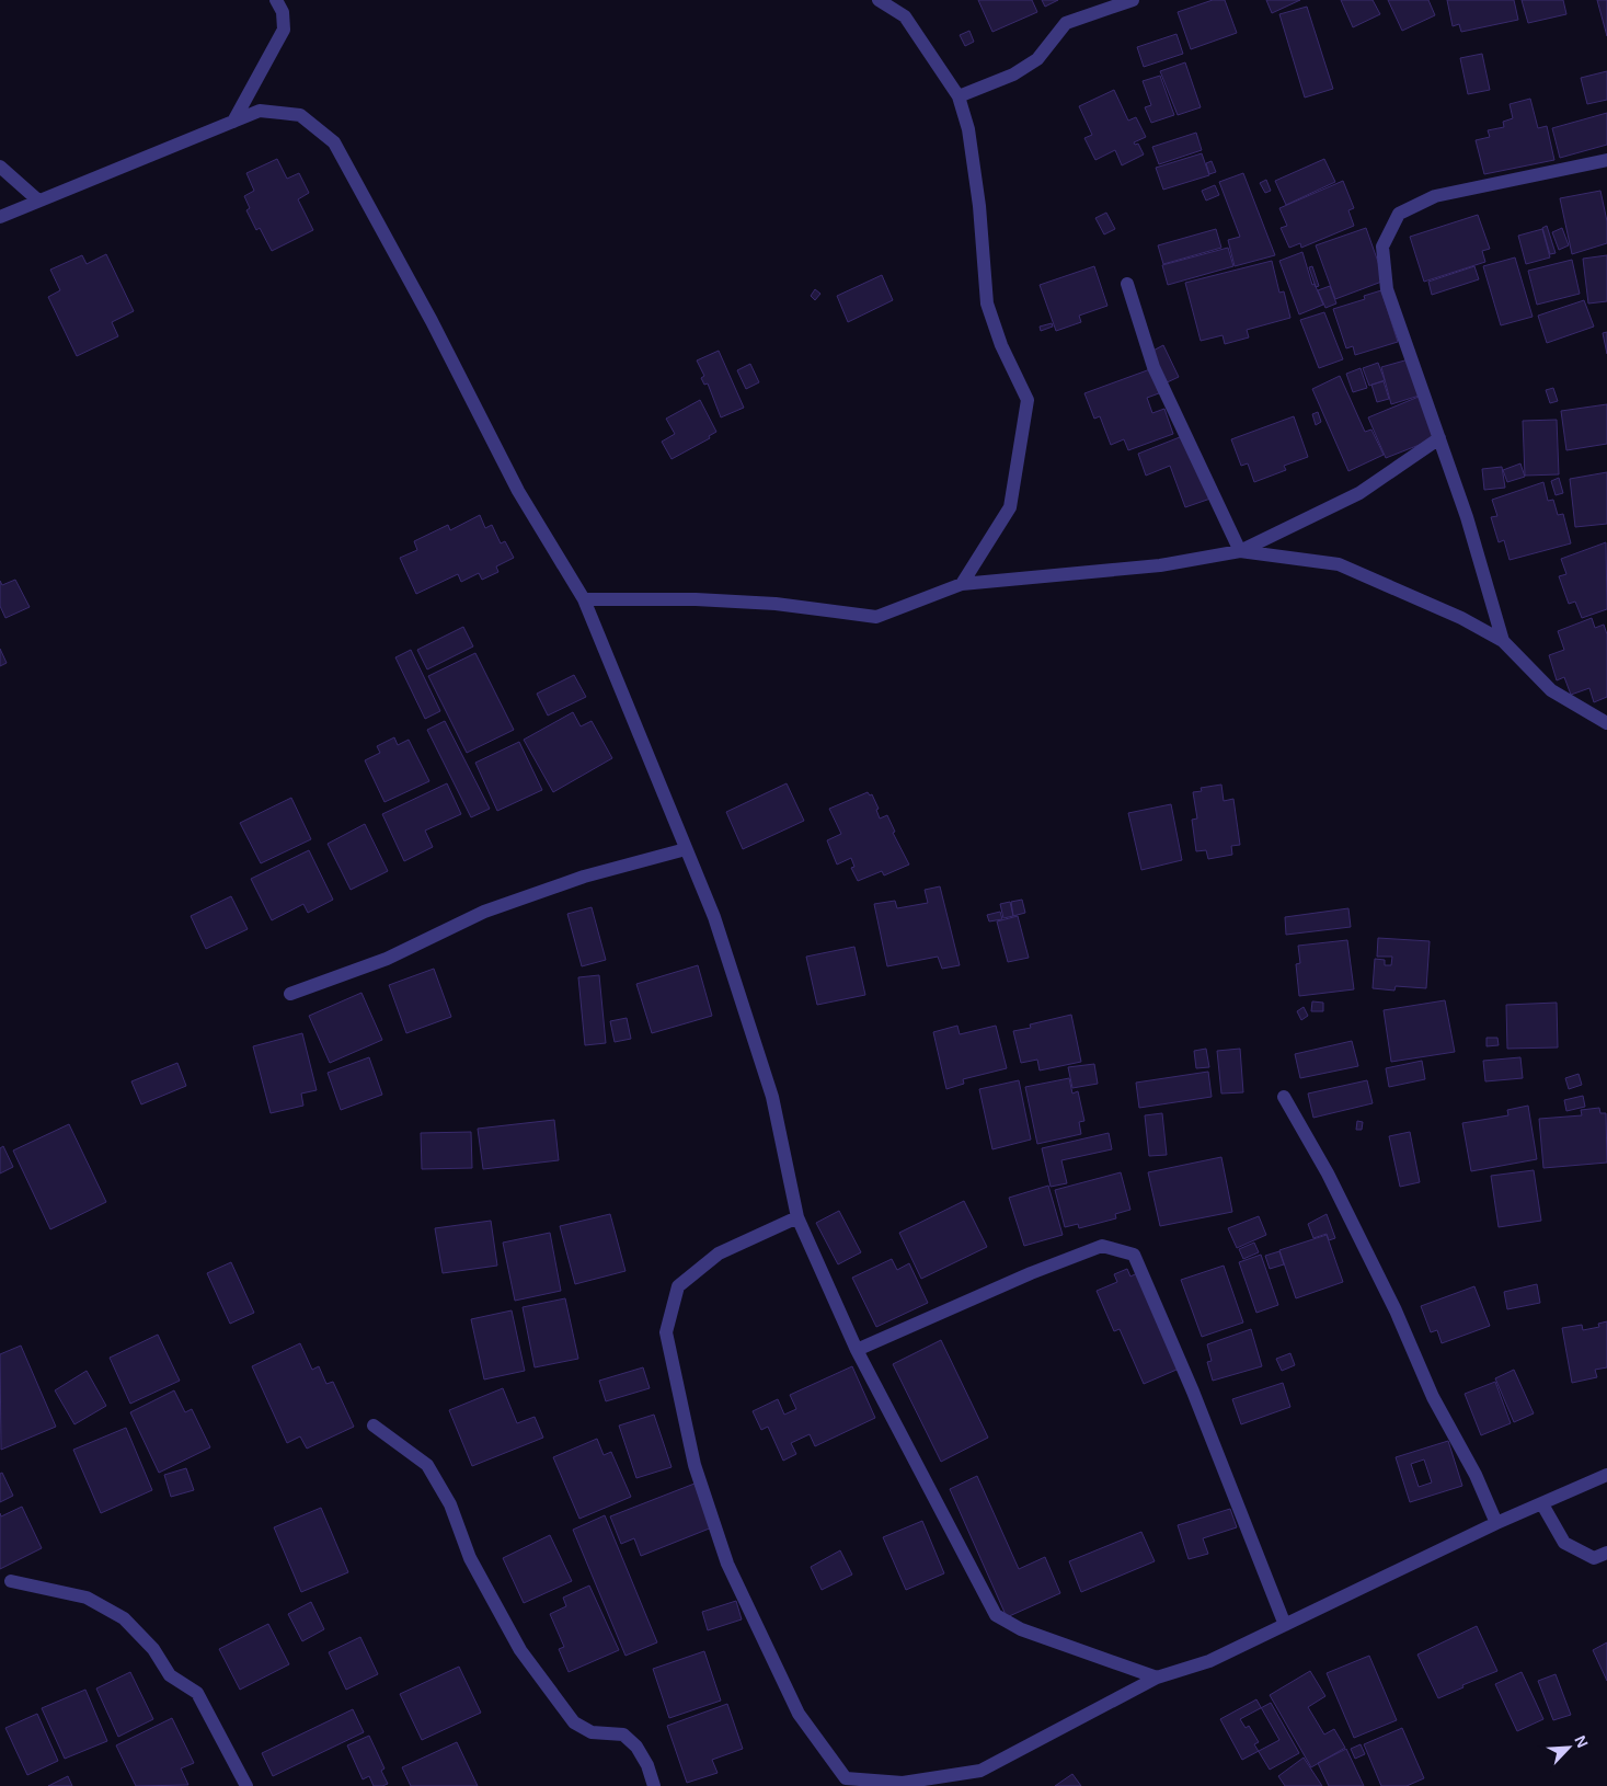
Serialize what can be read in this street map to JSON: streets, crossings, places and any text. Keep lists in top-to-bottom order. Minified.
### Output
{"north":"top right"}
